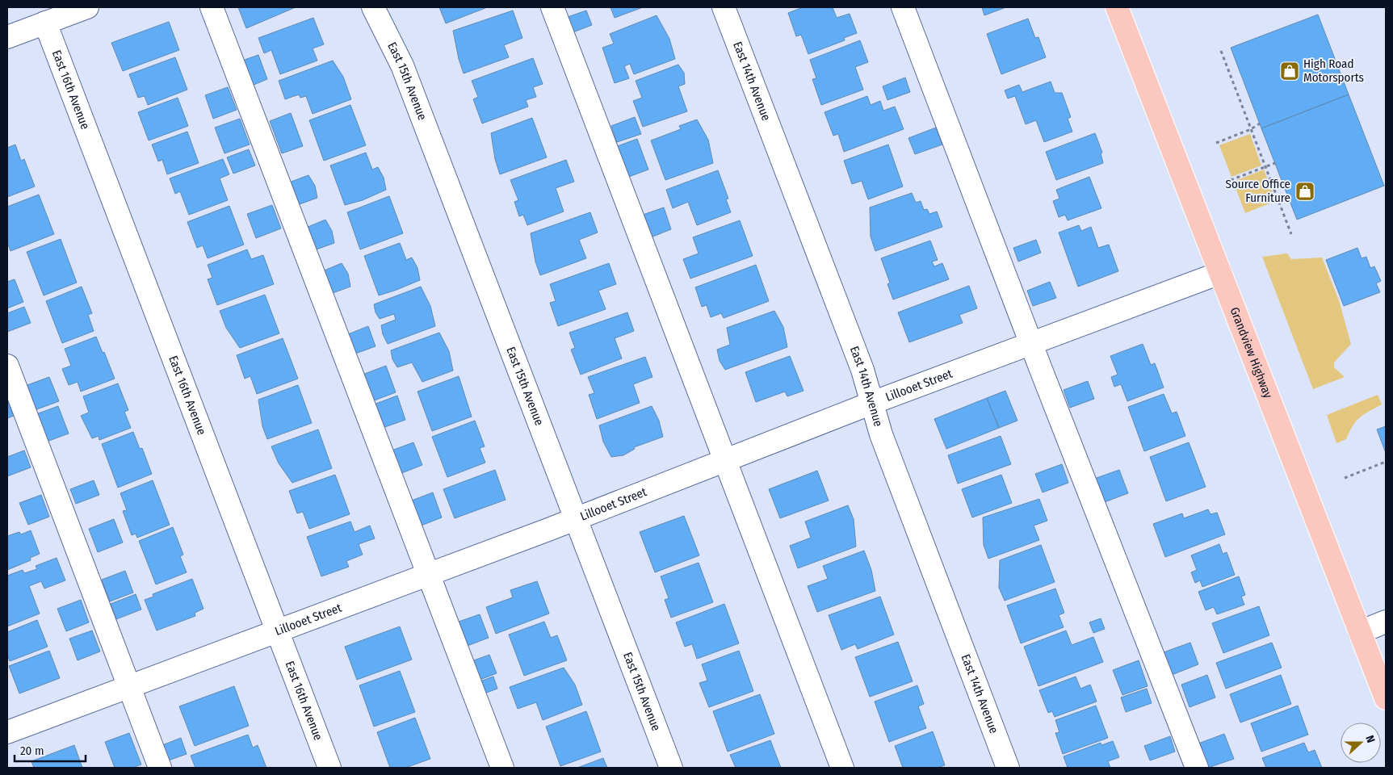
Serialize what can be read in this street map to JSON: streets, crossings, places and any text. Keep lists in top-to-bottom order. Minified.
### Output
{"streets":{"main road":["Grandview Highway"],"street":["East 15th Avenue","East 14th Avenue","East 16th Avenue","Lillooet Street"]},"crossings":[["East 15th Avenue","Lillooet Street"],["East 14th Avenue","Lillooet Street"],["East 16th Avenue","Lillooet Street"],["Grandview Highway","Lillooet Street"]],"places":{"shop":["High Road Motorsports","Source Office Furniture"]},"scale_bar":"20 m","north":"right"}
